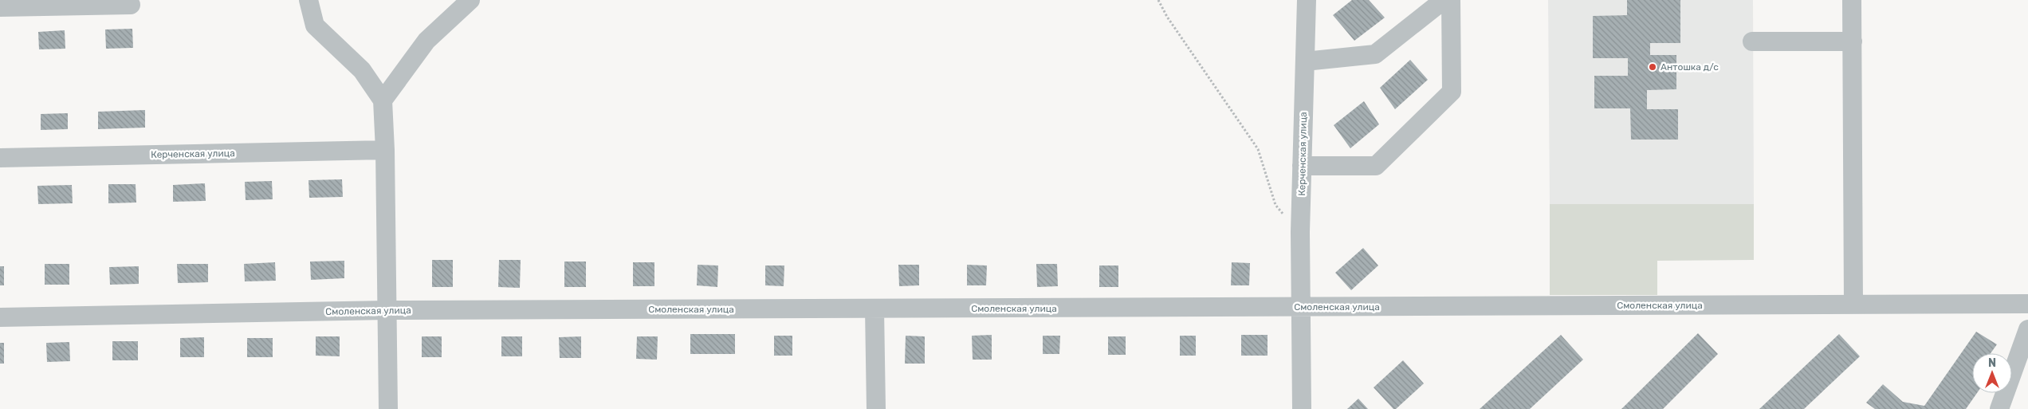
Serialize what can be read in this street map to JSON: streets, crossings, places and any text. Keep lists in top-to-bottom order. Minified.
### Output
{"streets":{"street":["Керченская улица","Смоленская улица"]},"crossings":[["Керченская улица","Смоленская улица"]],"places":["Антошка д/с"],"north":"top"}
